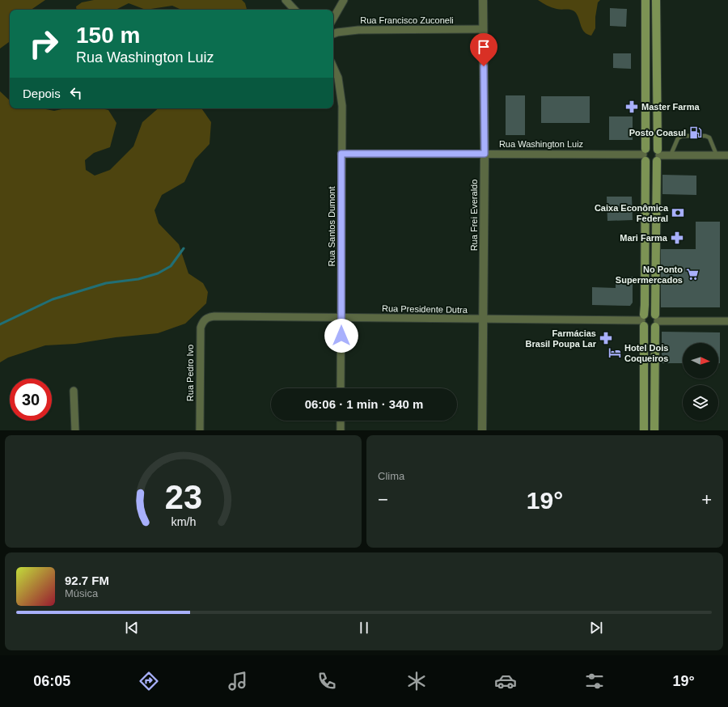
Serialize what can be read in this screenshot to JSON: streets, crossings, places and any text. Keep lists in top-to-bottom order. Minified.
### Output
{"streets":{"street":["Rua Francisco Zuconeli","Rua Washington Luiz","Rua Frei Everaldo","Rua Santos Dumont","Rua Presidente Dutra","Rua Pedro Ivo"]},"crossings":[["Rua Francisco Zuconeli","Rua Frei Everaldo"],["Rua Washington Luiz","Rua Frei Everaldo"],["Rua Washington Luiz","Rua Santos Dumont"],["Rua Frei Everaldo","Rua Presidente Dutra"],["Rua Santos Dumont","Rua Presidente Dutra"],["Rua Presidente Dutra","Rua Pedro Ivo"]],"places":{"pharmacy":["Master Farma","Mari Farma","Farmácias Brasil Poupa Lar"],"fuel station":["Posto Coasul"],"bank":["Caixa Econômica Federal"],"supermarket":["No Ponto Supermercados"],"hotel":["Hotel Dois Coqueiros"]},"north":"right","page":{"turn":["150 m","Rua Washington Luiz"],"then":"Depois","limit":"30","trip":"06:06 · 1 min · 340 m","tile":"Clima","heat":["−","19°","+"],"song":["92.7 FM","Música"],"tabs":["06:05","19°"],"gauge":["23","km/h"]}}
